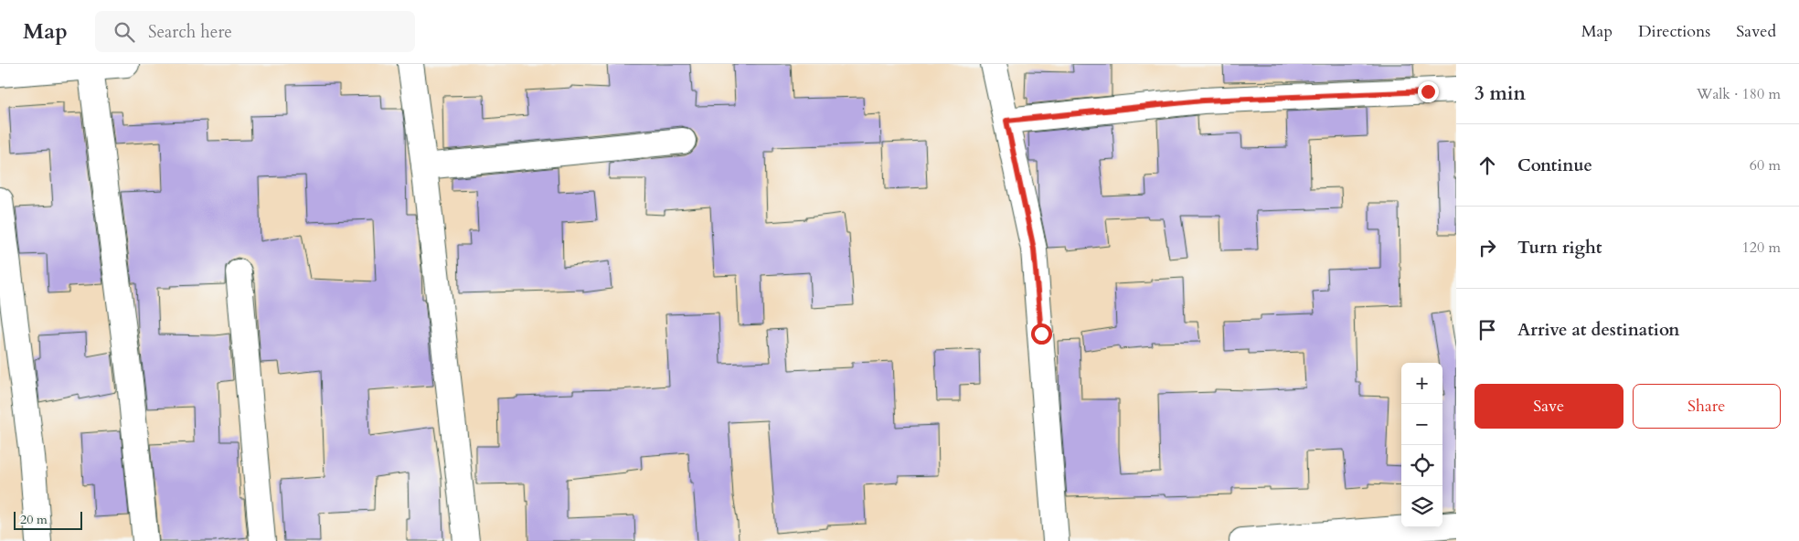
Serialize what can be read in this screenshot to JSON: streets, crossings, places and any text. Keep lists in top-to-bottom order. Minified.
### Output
{"scale_bar":"20 m","page":{"header":"Map","search":"Search here","nav":["Map","Directions","Saved"],"heading":["3 min","Walk · 180 m"],"list":[["Continue","60 m"],["Turn right","120 m"],"Arrive at destination"],"map_buttons":["+","−"],"buttons":["Save","Share"],"scale":"20 m"}}
